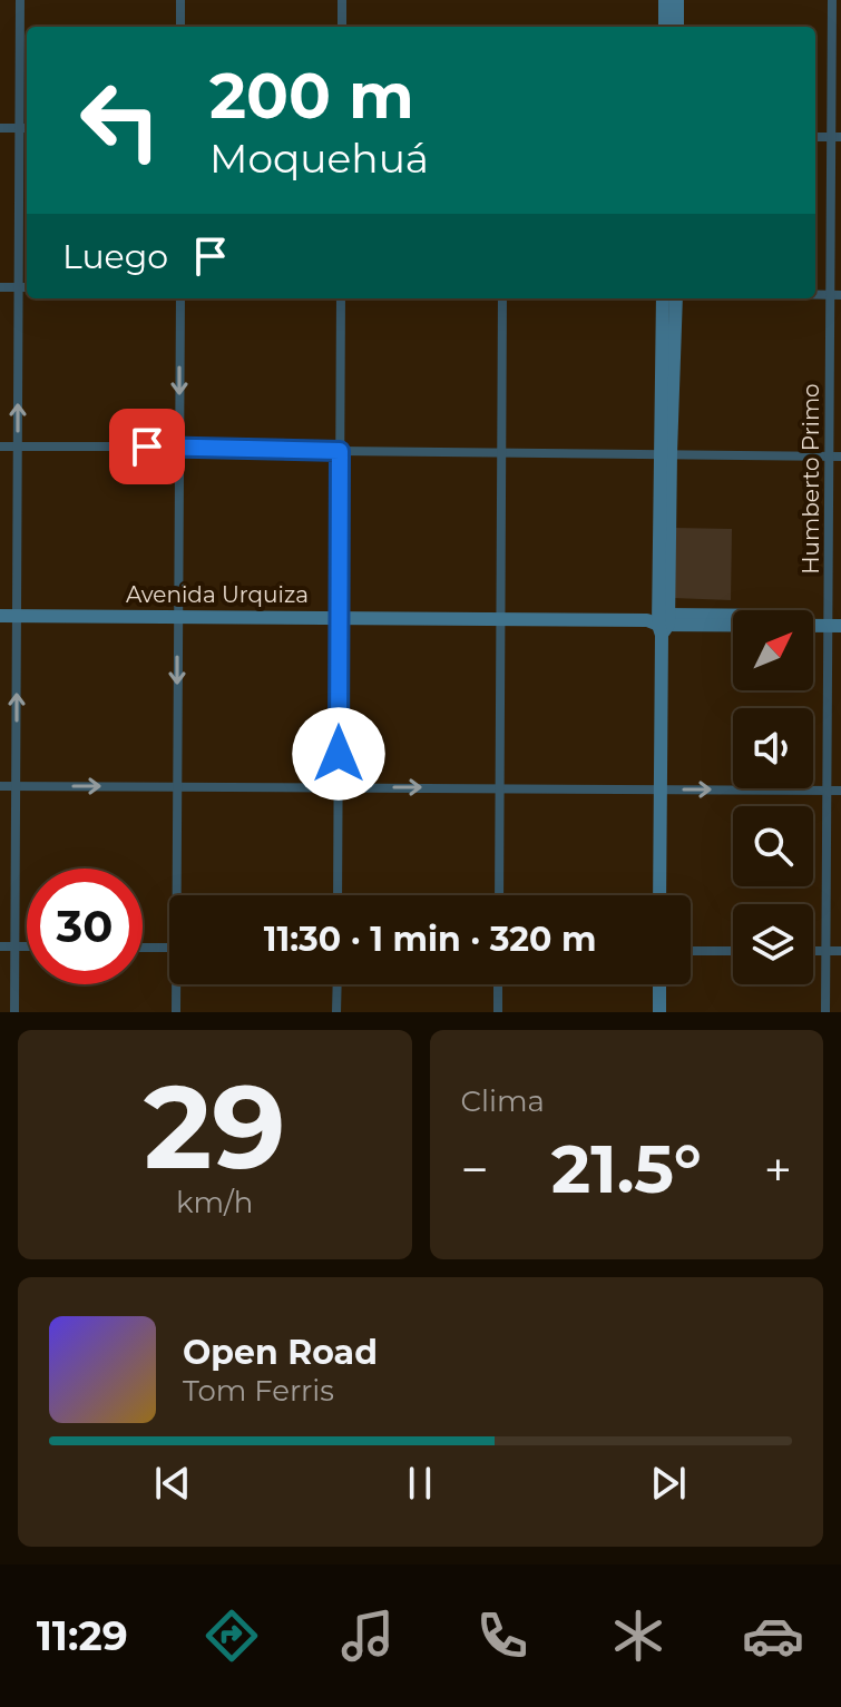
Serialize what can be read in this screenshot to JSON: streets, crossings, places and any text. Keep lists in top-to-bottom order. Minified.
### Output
{"streets":{"main road":["Avenida Urquiza"],"street":["Humberto Primo"]},"crossings":[["Humberto Primo","Avenida Urquiza"]],"north":"top right","page":{"turn":["200 m","Moquehuá"],"then":"Luego","limit":"30","trip":"11:30 · 1 min · 320 m","tile":[["29","km/h"],"Clima"],"heat":["−","21.5°","+"],"song":["Open Road","Tom Ferris"],"tabs":"11:29"}}
